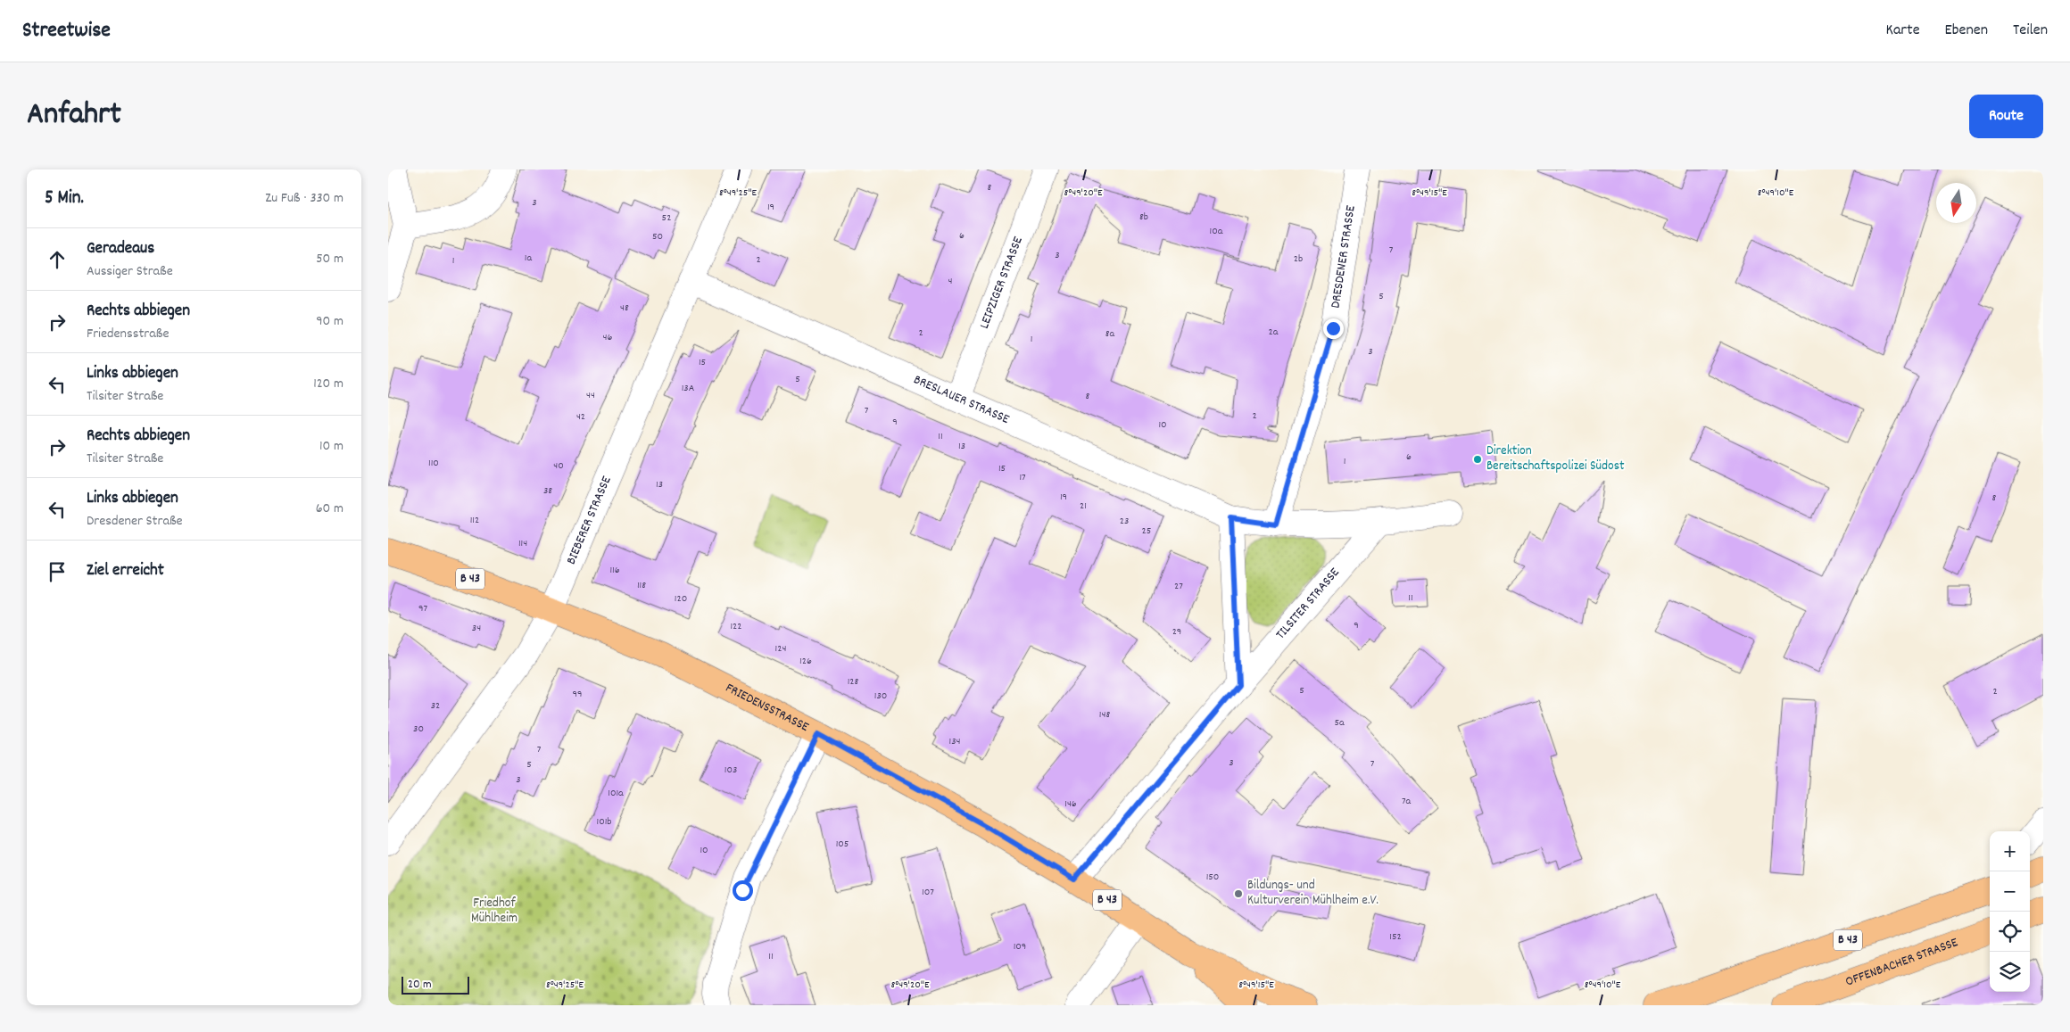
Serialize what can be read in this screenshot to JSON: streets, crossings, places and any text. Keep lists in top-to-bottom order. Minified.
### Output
{"streets":{"main road":["B 43","FRIEDENSSTRASSE","OFFENBACHER STRASSE"],"street":["DRESDENER STRASSE","LEIPZIGER STRASSE","BRESLAUER STRASSE","BIEBERER STRASSE","TILSITER STRASSE"]},"crossings":[["LEIPZIGER STRASSE","BRESLAUER STRASSE"],["BRESLAUER STRASSE","BIEBERER STRASSE"],["BIEBERER STRASSE","FRIEDENSSTRASSE"],["TILSITER STRASSE","FRIEDENSSTRASSE"]],"parks":["Friedhof Mühlheim"],"places":["Direktion Bereitschaftspolizei Südost","Bildungs- und Kulturverein Mühlheim e.V."],"house_numbers":["8","3","19","8b","52","10a","6","50","7","3","1a","2b","2","1","4","5","48","2a","2","8a","46","1","3","15","5","13A","44","8","7","2","42","9","10","11","13","6","1","110","40","15","17","13","38","19","8","21","112","23","25","114","116","118","27","11","120","97","9","122","34","29","124","126","128","5","2","99","130","32","148","5a","30","134","7","3","7","5","103","3","101a","7a","146","101b","105","10","150","107","152","109","11"],"scale_bar":"20 m","north":"bottom","page":{"header":"Streetwise","nav":["Karte","Ebenen","Teilen"],"title":"Anfahrt","buttons":"Route","heading":["5 Min.","Zu Fuß · 330 m"],"list":[["Geradeaus","Aussiger Straße","50 m"],["Rechts abbiegen","Friedensstraße","90 m"],["Links abbiegen","Tilsiter Straße","120 m"],["Rechts abbiegen","Tilsiter Straße","10 m"],["Links abbiegen","Dresdener Straße","60 m"],"Ziel erreicht"],"map_buttons":["+","−"],"scale":"20 m"},"coordinates":["8°49'25\"E","8°49'20\"E","8°49'15\"E","8°49'10\"E"]}
